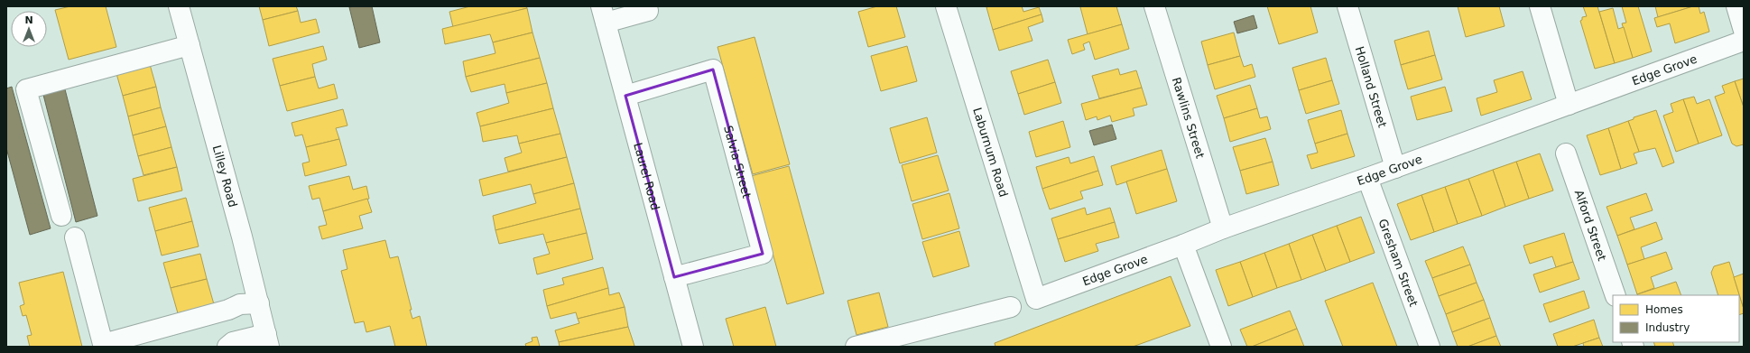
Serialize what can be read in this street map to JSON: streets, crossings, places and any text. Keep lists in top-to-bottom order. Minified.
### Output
{"streets":{"street":["Edge Grove","Holland Street","Rawlins Street","Laburnum Road","Salvia Street","Lilley Road","Laurel Road","Alford Street","Gresham Street"]},"crossings":[["Edge Grove","Holland Street"],["Edge Grove","Rawlins Street"],["Edge Grove","Laburnum Road"],["Edge Grove","Gresham Street"],["Salvia Street","Laurel Road"]],"legend":["Homes","Industry"],"north":"top"}
